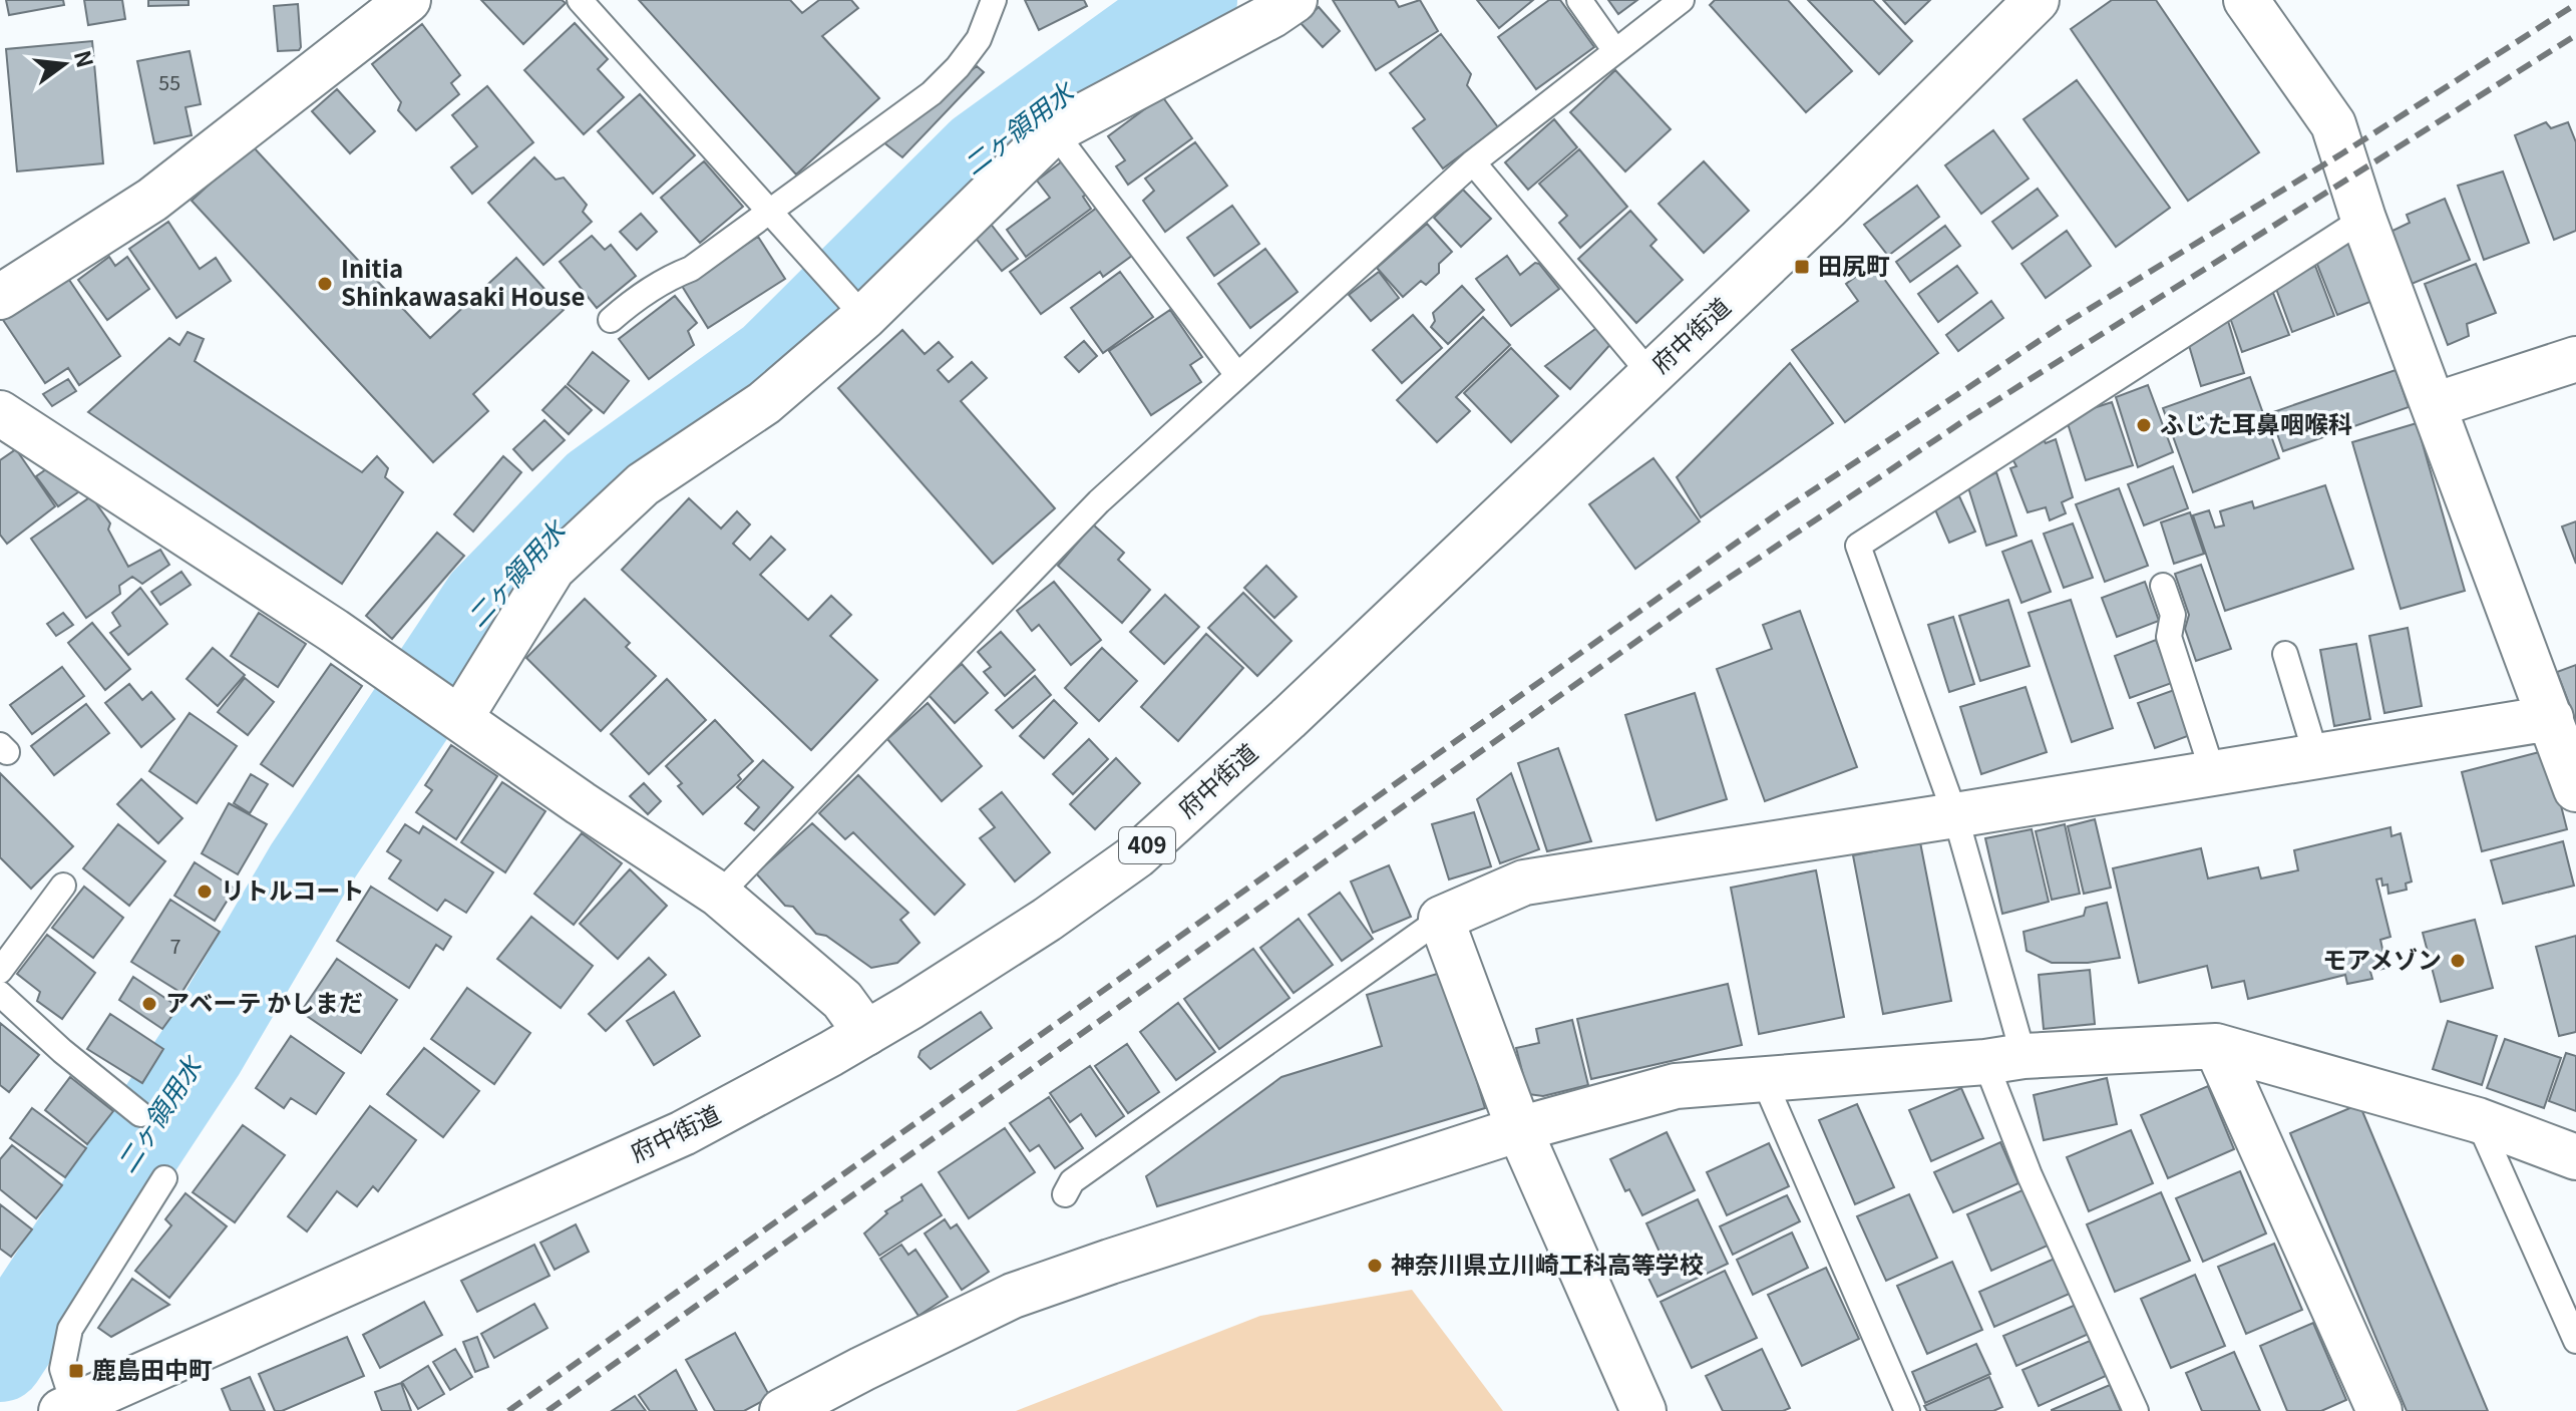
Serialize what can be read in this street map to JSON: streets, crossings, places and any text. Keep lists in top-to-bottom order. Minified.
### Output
{"streets":{"main road":["府中街道","409"]},"water":["二ヶ領用水"],"places":{"transit":["田尻町","鹿島田中町"],"other":["Initia Shinkawasaki House","ふじた耳鼻咽喉科","リトルコート","モアメゾン","アベーテ かしまだ","神奈川県立川崎工科高等学校"]},"house_numbers":["55","7"],"north":"right"}
